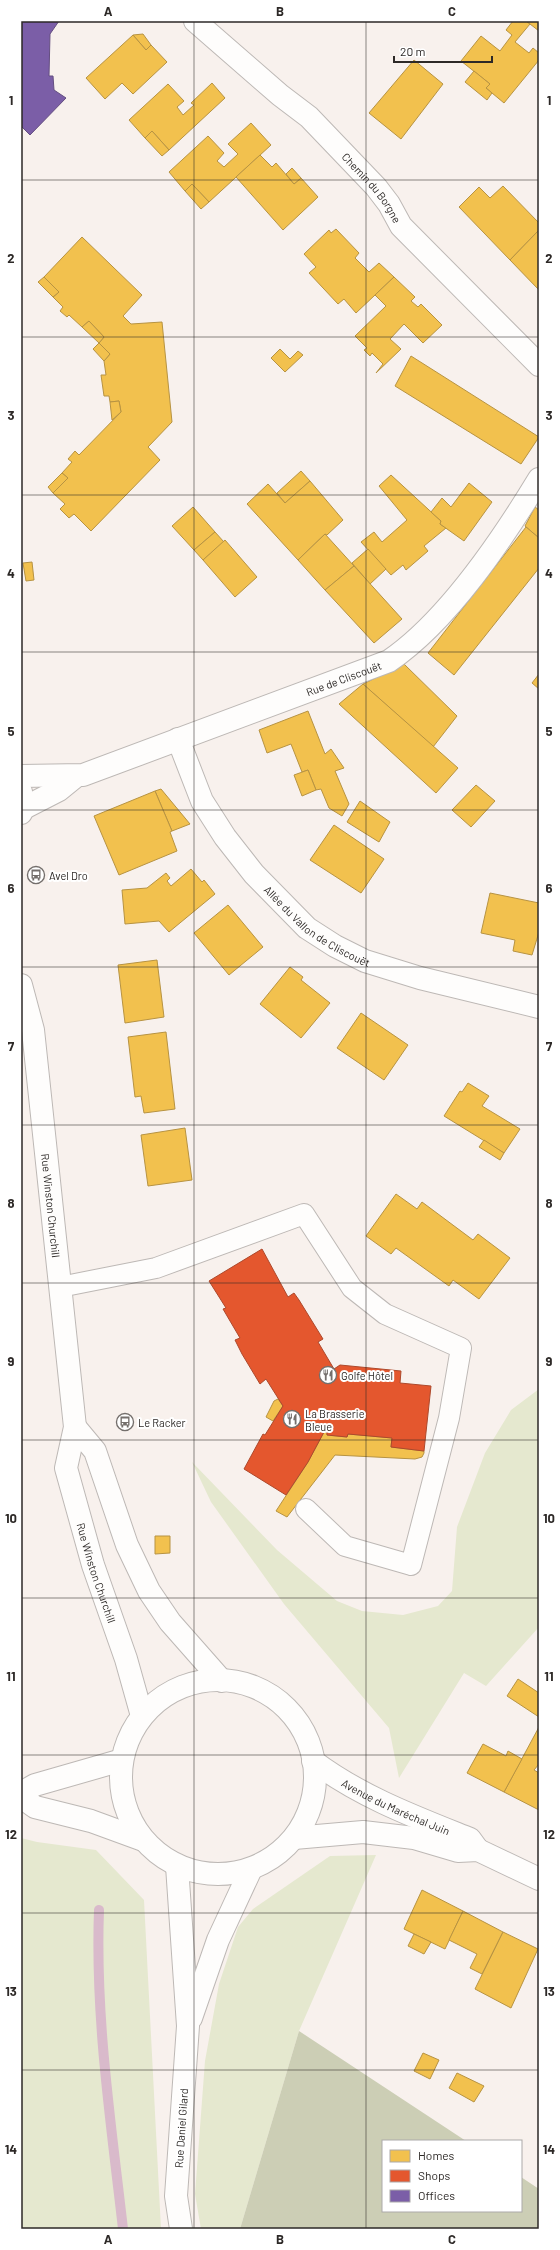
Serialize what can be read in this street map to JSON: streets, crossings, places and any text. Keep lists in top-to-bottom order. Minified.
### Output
{"streets":{"street":["Chemin du Borgne","Rue de Cliscouët","Allée du Vallon de Cliscouët","Rue Winston Churchill","Avenue du Maréchal Juin","Rue Daniel Gilard"]},"crossings":[["Rue de Cliscouët","Allée du Vallon de Cliscouët"]],"places":{"bus stop":["Avel Dro","Le Racker"],"restaurant":["Golfe Hôtel","La Brasserie Bleue"]},"legend":["Homes","Shops","Offices"],"scale_bar":"20 m","grid":{"columns":["A","B","C"],"rows":["1","2","3","4","5","6","7","8","9","10","11","12","13","14"]}}
